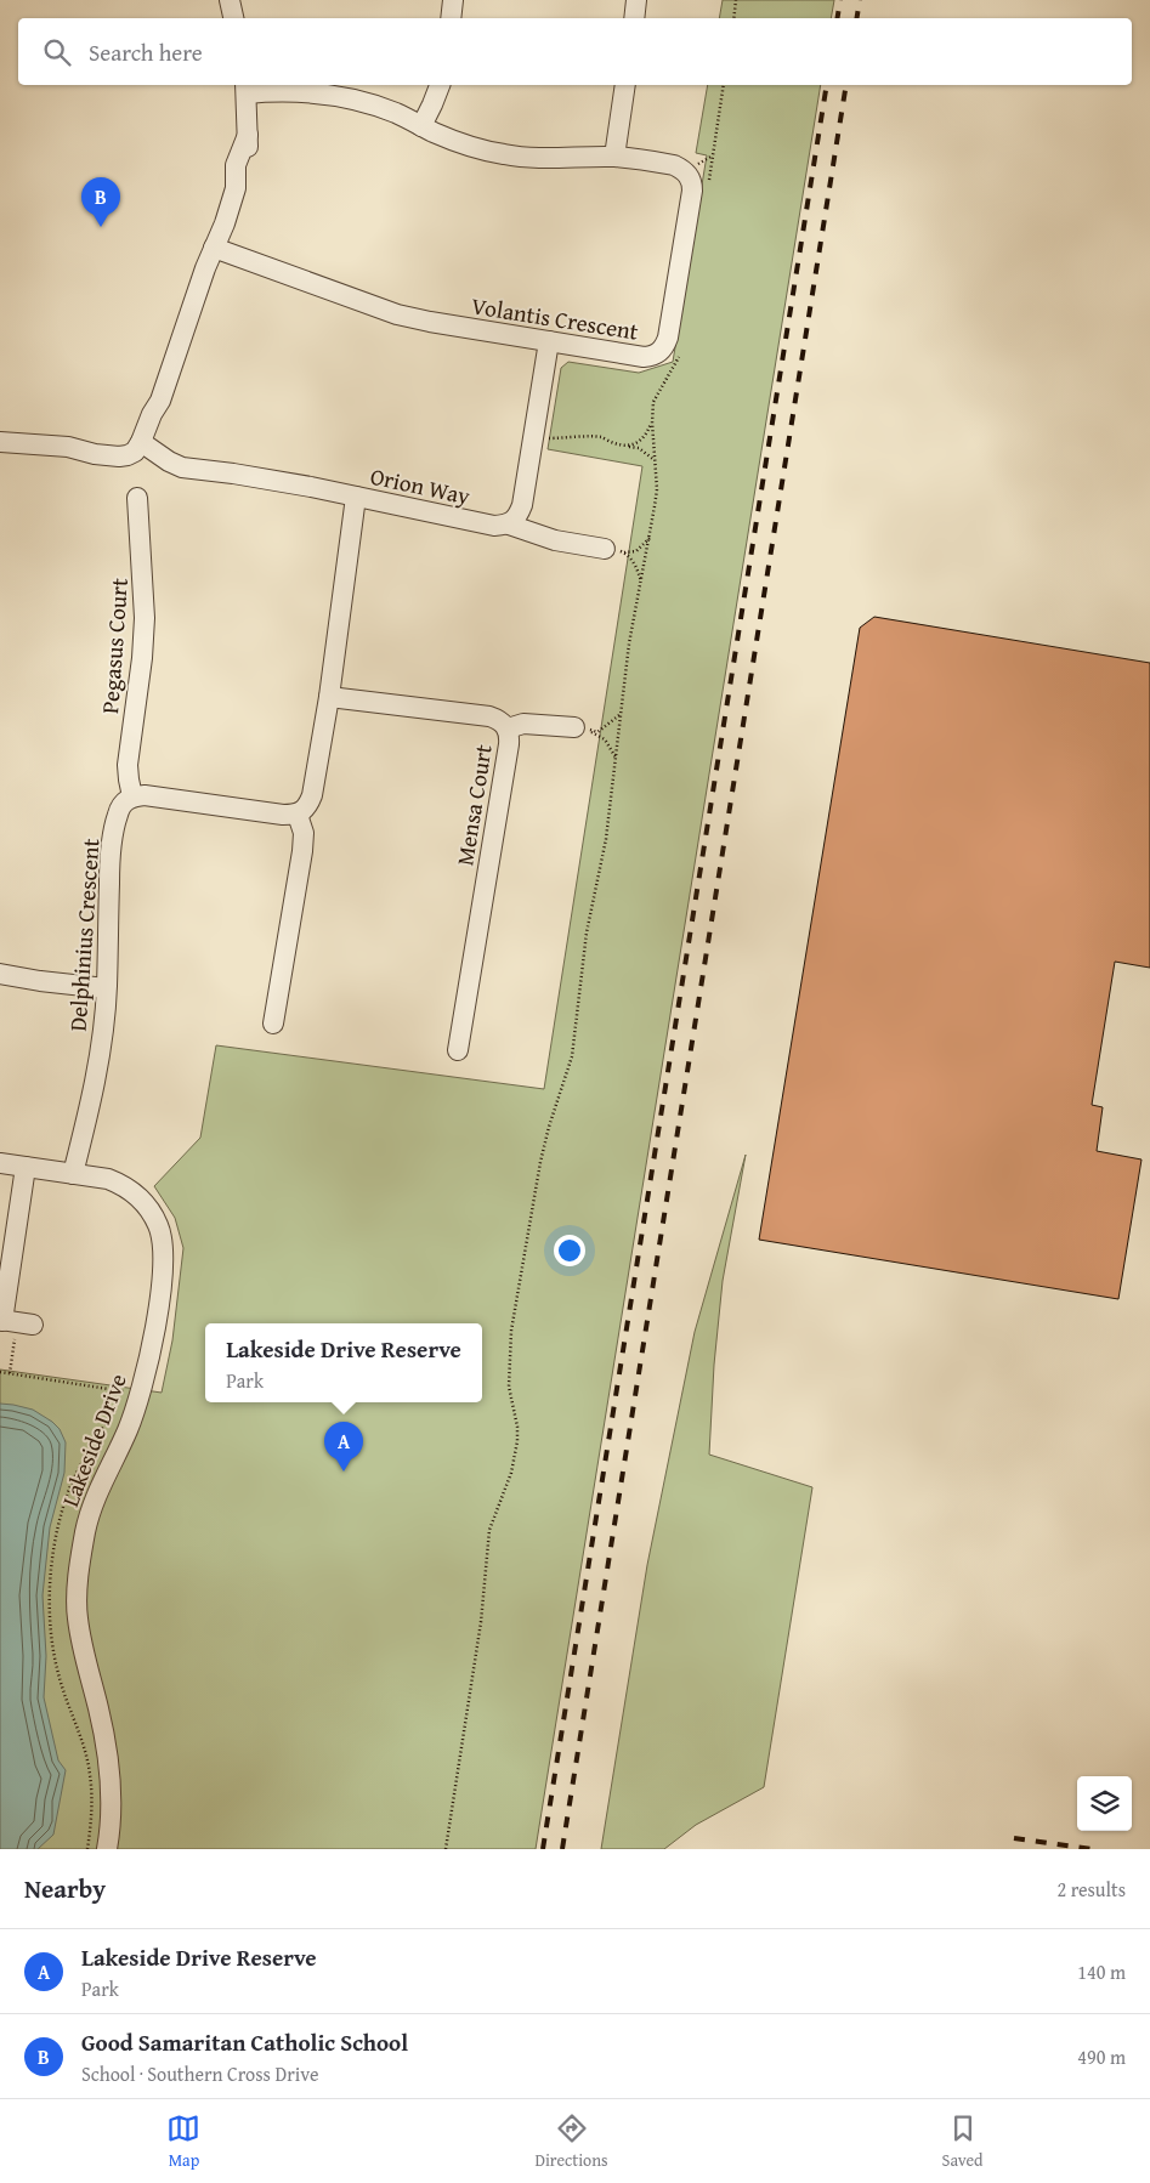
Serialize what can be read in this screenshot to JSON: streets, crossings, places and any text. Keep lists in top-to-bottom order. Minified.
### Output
{"streets":{"street":["Volantis Crescent","Orion Way","Pegasus Court","Mensa Court","Delphinius Crescent","Lakeside Drive"]},"crossings":[["Pegasus Court","Delphinius Crescent"],["Delphinius Crescent","Lakeside Drive"]],"page":{"search":"Search here","pins":["B","A"],"popup":["Lakeside Drive Reserve","Park"],"heading":["Nearby","2 results"],"list":[{"mark":"A","name":"Lakeside Drive Reserve","note":"Park","value":"140 m"},{"mark":"B","name":"Good Samaritan Catholic School","note":"School · Southern Cross Drive","value":"490 m"}],"nav":["Map","Directions","Saved"]}}
